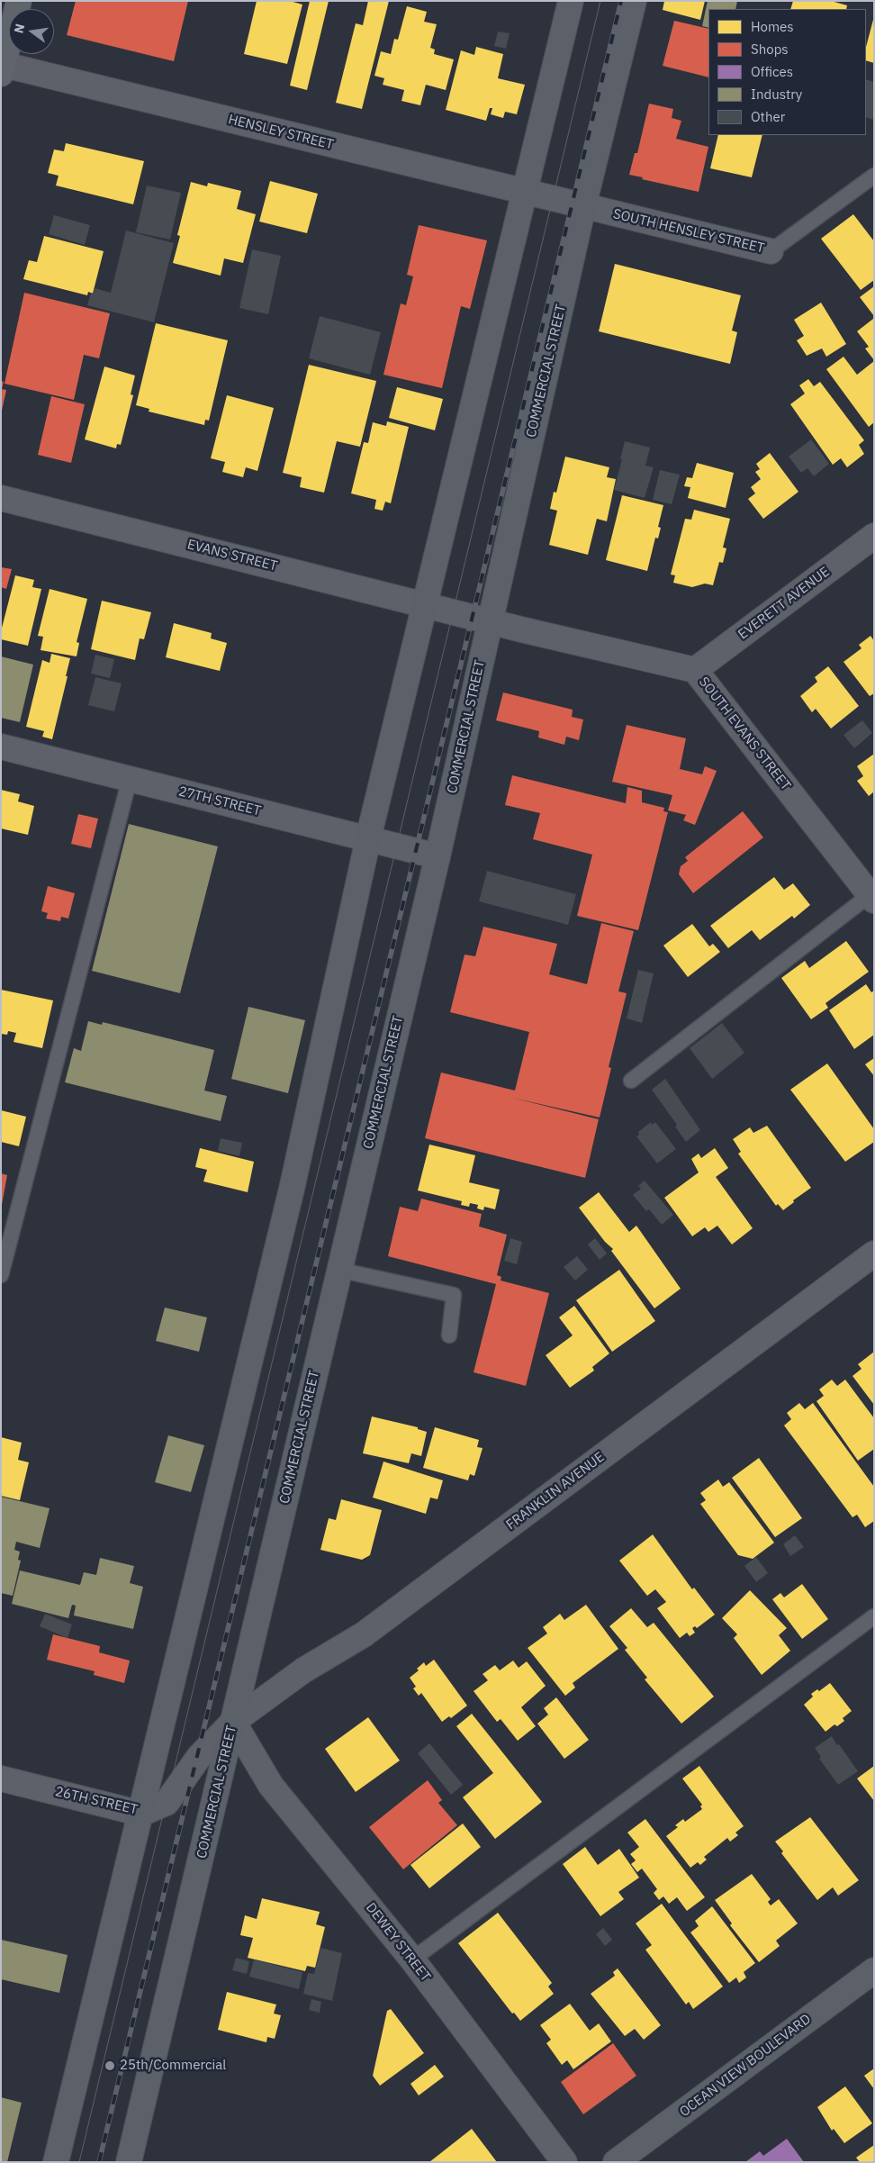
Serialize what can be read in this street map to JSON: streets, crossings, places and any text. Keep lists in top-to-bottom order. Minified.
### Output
{"streets":{"main road":["COMMERCIAL STREET","OCEAN VIEW BOULEVARD"],"street":["HENSLEY STREET","SOUTH HENSLEY STREET","EVANS STREET","EVERETT AVENUE","SOUTH EVANS STREET","27TH STREET","FRANKLIN AVENUE","26TH STREET","DEWEY STREET"]},"crossings":[["HENSLEY STREET","SOUTH HENSLEY STREET"],["HENSLEY STREET","COMMERCIAL STREET"],["SOUTH HENSLEY STREET","COMMERCIAL STREET"],["COMMERCIAL STREET","SOUTH EVANS STREET"],["COMMERCIAL STREET","27TH STREET"],["COMMERCIAL STREET","FRANKLIN AVENUE"],["COMMERCIAL STREET","26TH STREET"],["COMMERCIAL STREET","DEWEY STREET"],["EVANS STREET","SOUTH EVANS STREET"],["EVERETT AVENUE","SOUTH EVANS STREET"],["FRANKLIN AVENUE","26TH STREET"],["FRANKLIN AVENUE","DEWEY STREET"],["26TH STREET","DEWEY STREET"]],"places":["25th/Commercial"],"legend":["Homes","Shops","Offices","Industry","Other"],"north":"left"}
